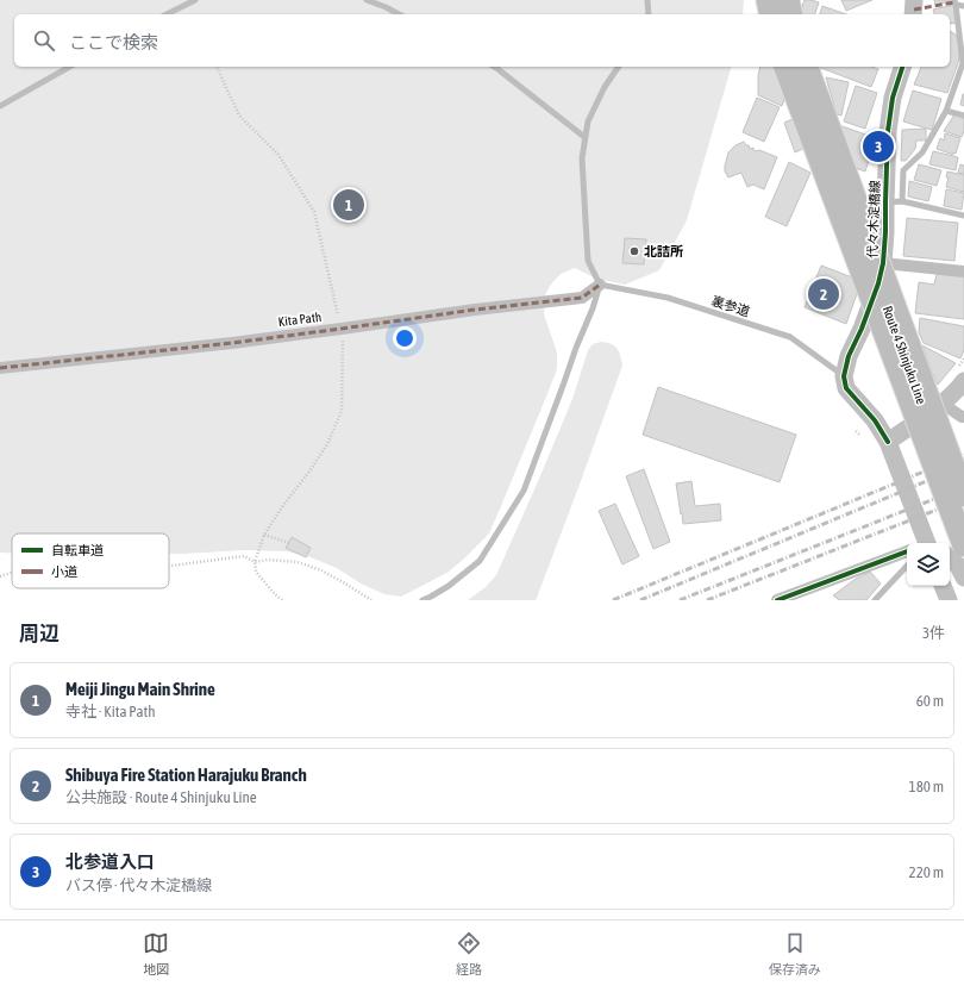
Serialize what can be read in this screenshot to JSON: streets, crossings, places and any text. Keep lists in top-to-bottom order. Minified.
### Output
{"streets":{"highway":["Route 4 Shinjuku Line"],"street":["代々木淀橋線","Kita Path"],"lane":["裏参道"]},"crossings":[["代々木淀橋線","裏参道"],["裏参道","Kita Path"]],"places":["北詰所"],"legend":["自転車道","小道"],"page":{"search":"ここで検索","pins":["3","1","2"],"heading":["周辺","3件"],"list":[{"mark":"1","name":"Meiji Jingu Main Shrine","note":"寺社 · Kita Path","value":"60 m"},{"mark":"2","name":"Shibuya Fire Station Harajuku Branch","note":"公共施設 · Route 4 Shinjuku Line","value":"180 m"},{"mark":"3","name":"北参道入口","note":"バス停 · 代々木淀橋線","value":"220 m"}],"nav":["地図","経路","保存済み"]}}
